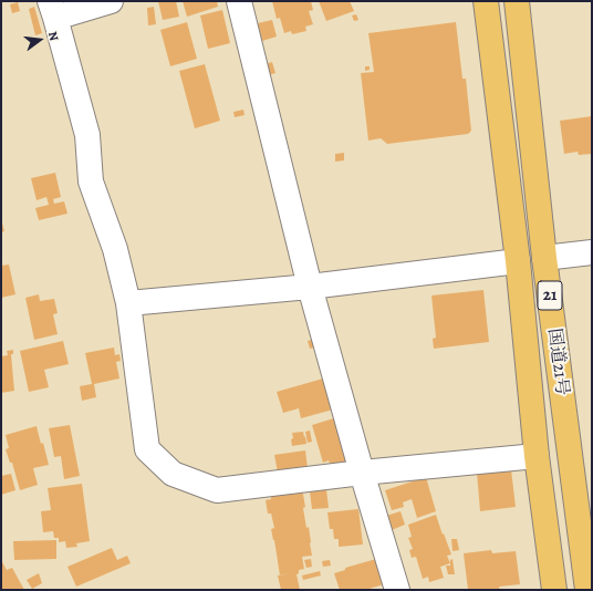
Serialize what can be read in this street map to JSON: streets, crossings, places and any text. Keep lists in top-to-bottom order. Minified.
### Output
{"streets":{"highway":["21","国道21号"]},"north":"right"}
